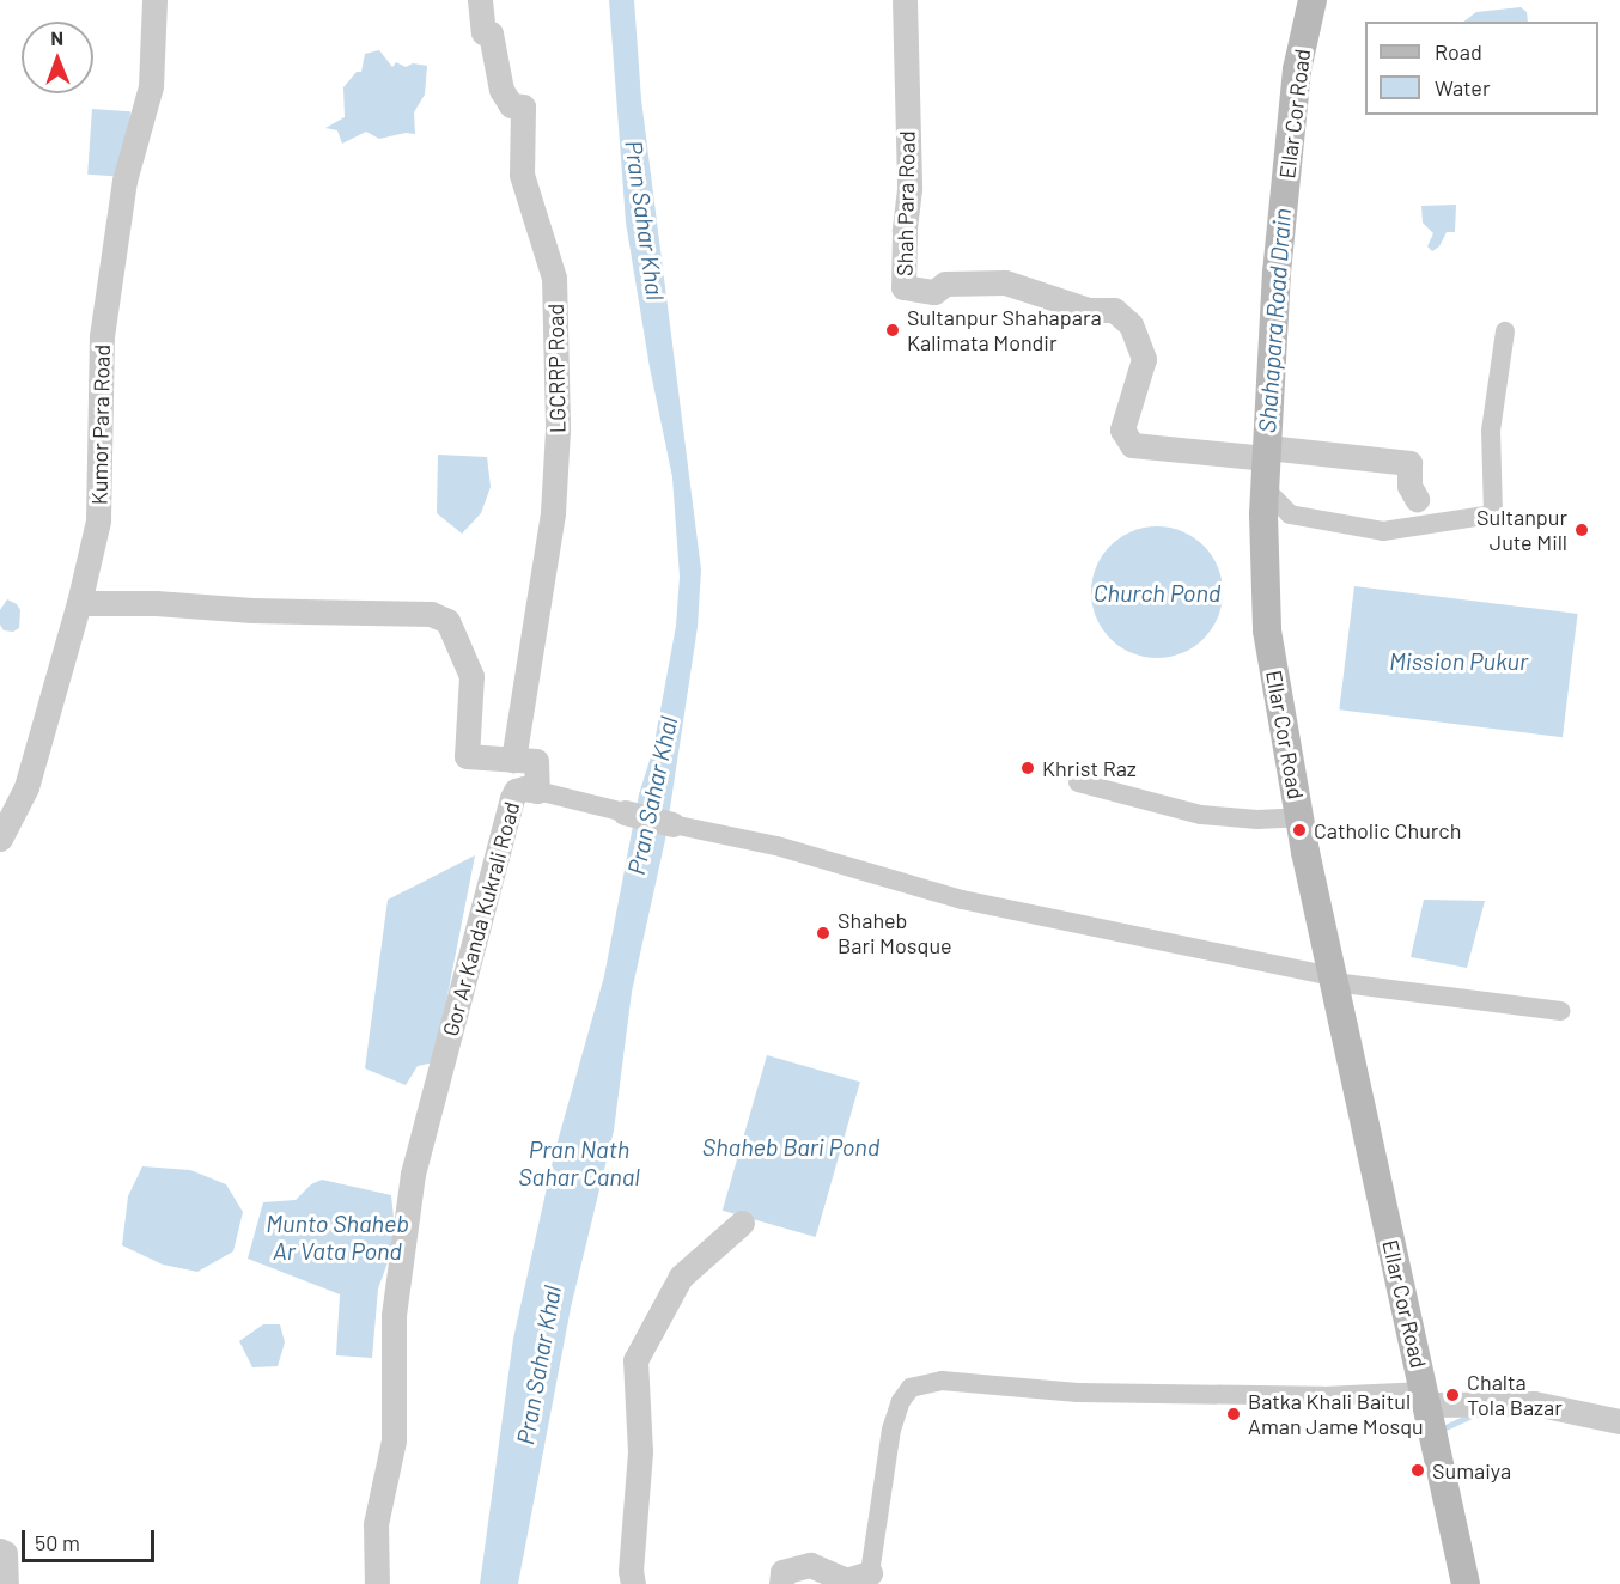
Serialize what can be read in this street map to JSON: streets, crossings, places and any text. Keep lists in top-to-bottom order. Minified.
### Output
{"streets":{"main road":["Ellar Cor Road"],"street":["Shah Para Road","LGCRRP Road","Kumor Para Road","Gor Ar Kanda Kukrali Road"]},"crossings":[["Ellar Cor Road","Shah Para Road"],["LGCRRP Road","Gor Ar Kanda Kukrali Road"],["Kumor Para Road","Gor Ar Kanda Kukrali Road"]],"water":["Pran Sahar Khal","Shahapara Road Drain","Church Pond","Mission Pukur","Shaheb Bari Pond","Pran Nath Sahar Canal","Munto Shaheb Ar Vata Pond"],"places":["Sultanpur Shahapara Kalimata Mondir","Sultanpur Jute Mill","Khrist Raz","Catholic Church","Shaheb Bari Mosque","Chalta Tola Bazar","Batka Khali Baitul Aman Jame Mosqu","Sumaiya"],"legend":["Road","Water"],"scale_bar":"50 m","north":"top"}
